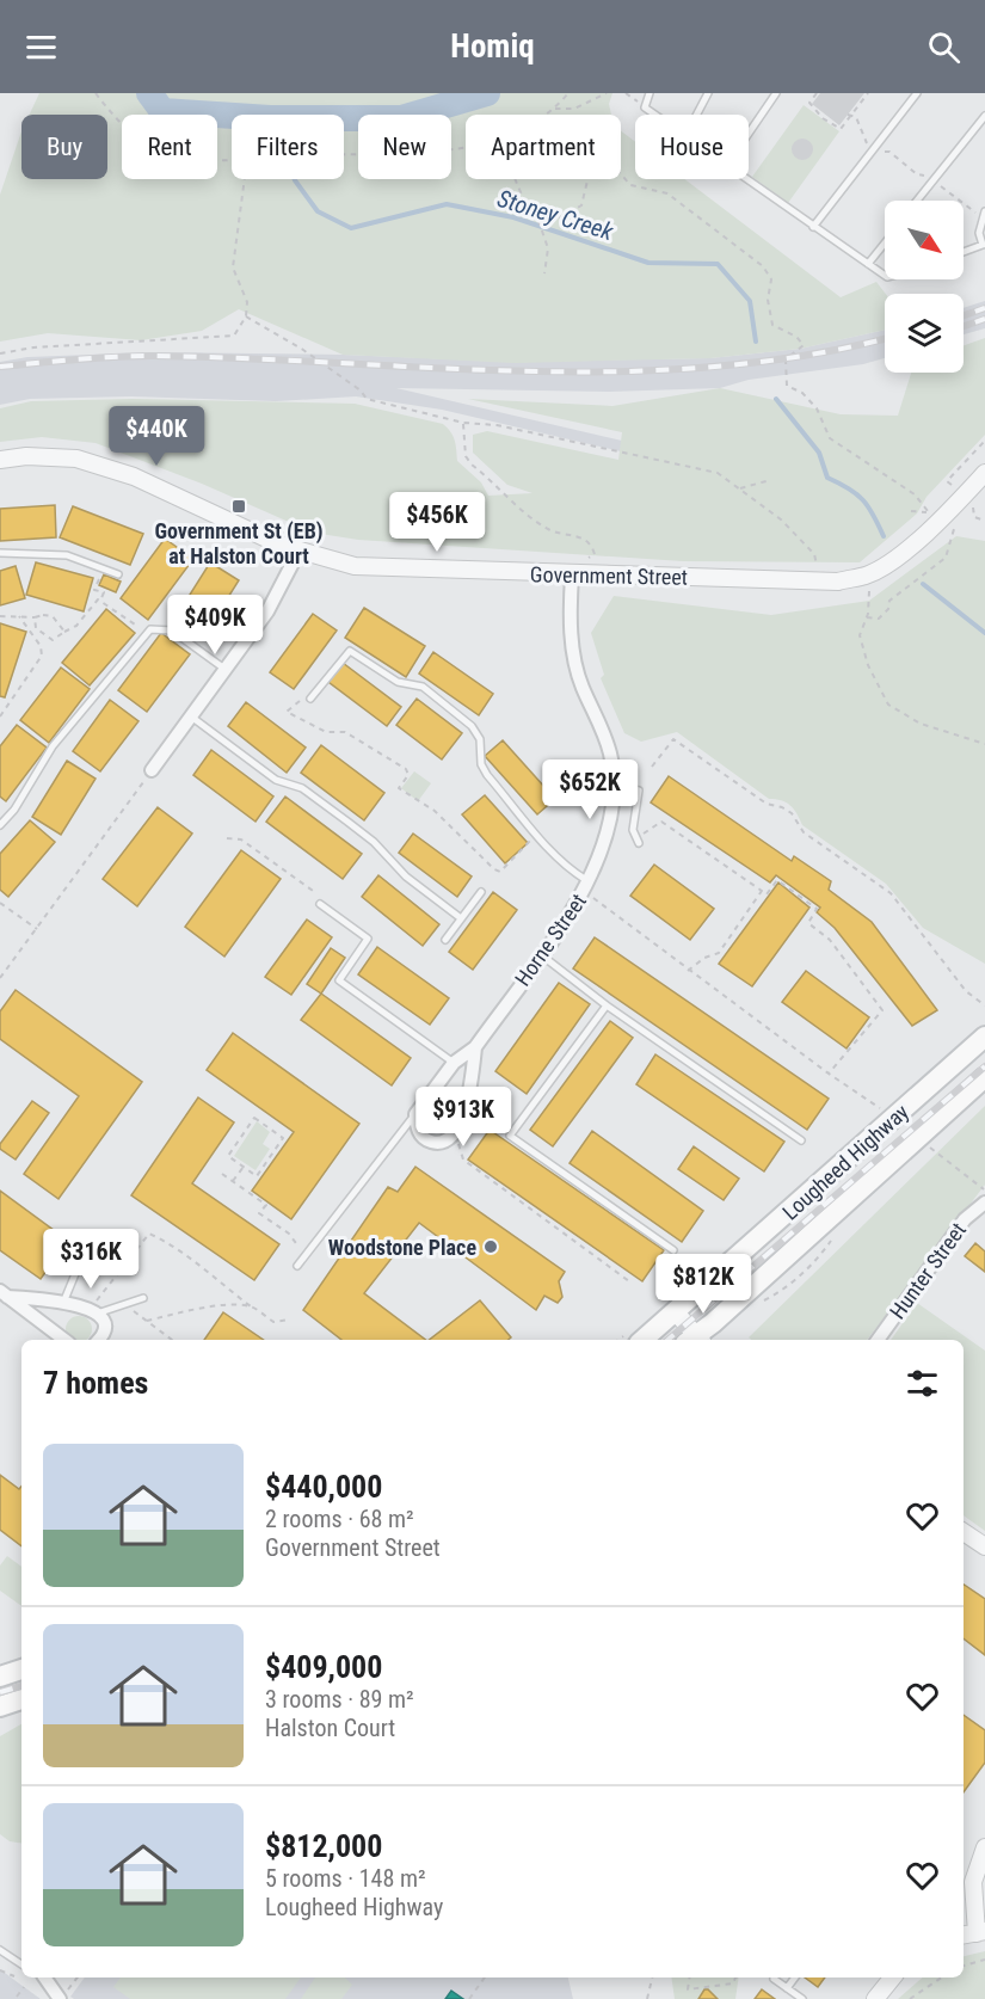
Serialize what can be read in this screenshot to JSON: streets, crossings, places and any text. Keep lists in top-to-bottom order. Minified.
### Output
{"streets":{"main road":["Lougheed Highway"],"street":["Government Street","Horne Street","Hunter Street"]},"crossings":[["Government Street","Horne Street"]],"water":["Stoney Creek"],"places":{"transit":["Government St (EB) at Halston Court"],"other":["Woodstone Place"]},"north":"bottom right","page":{"header":"Homiq","chip":["Buy","Rent","Filters","New","Apartment","House"],"price":["$440K","$456K","$409K","$652K","$913K","$316K","$812K"],"heading":"7 homes","list":[{"name":"$440,000","note":"2 rooms · 68 m² · Government Street"},{"name":"$409,000","note":"3 rooms · 89 m² · Halston Court"},{"name":"$812,000","note":"5 rooms · 148 m² · Lougheed Highway"}]}}
